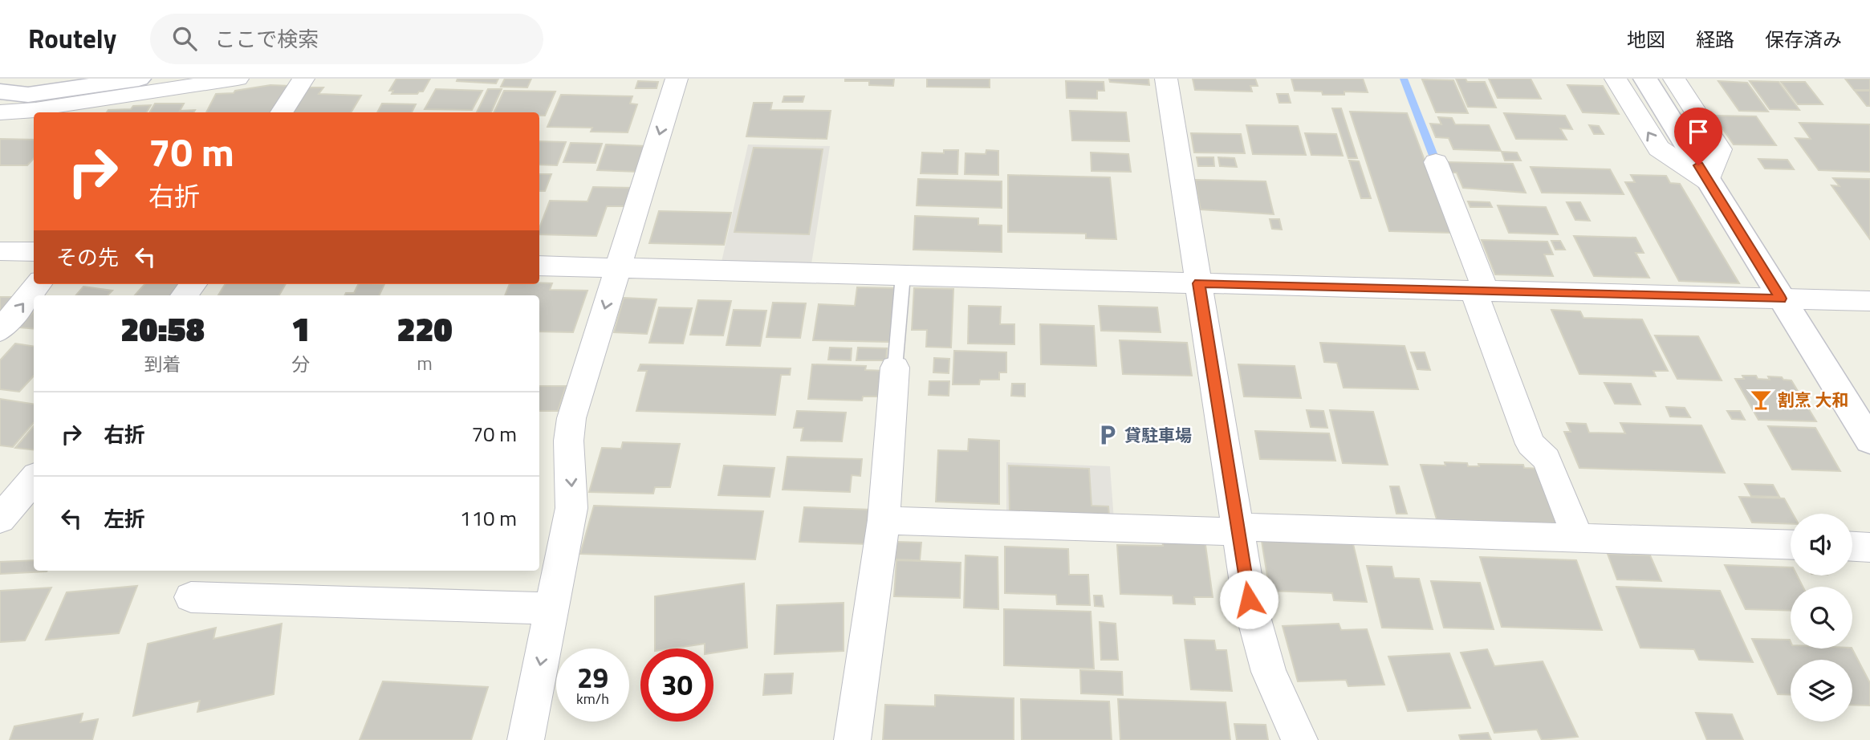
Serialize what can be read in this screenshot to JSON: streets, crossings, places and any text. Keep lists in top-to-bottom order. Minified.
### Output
{"places":{"bar":["割烹 大和"],"parking":["貸駐車場"]},"page":{"header":"Routely","search":"ここで検索","nav":["地図","経路","保存済み"],"turn":["70 m","右折"],"then":"その先","eta":["20:58","到着","1","分","220","m"],"list":[{"name":"右折","value":"70 m"},{"name":"左折","value":"110 m"}],"speed":"29 km/h","limit":"30"}}
